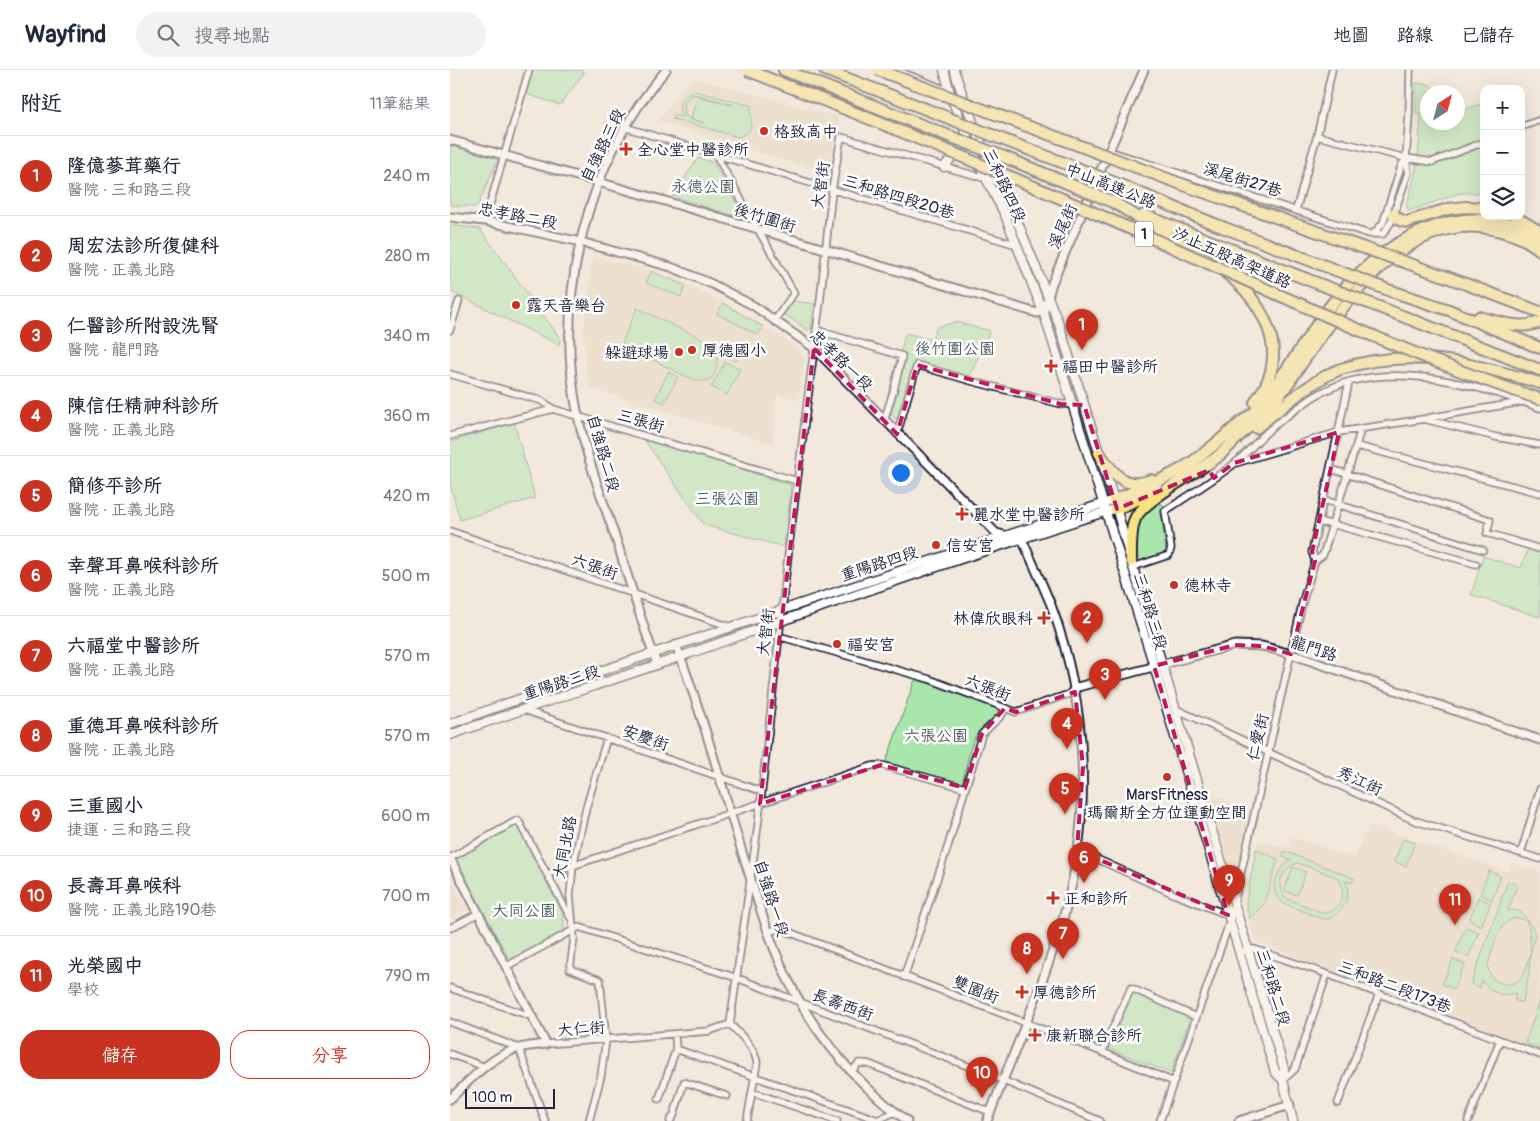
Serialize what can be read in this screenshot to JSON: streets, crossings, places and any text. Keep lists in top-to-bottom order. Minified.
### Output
{"streets":{"highway":["中山高速公路","1","汐止五股高架道路"],"main road":["三和路四段","重陽路四段","三和路三段","重陽路三段","三和路二段"],"street":["自強路三段","溪尾街27巷","大智街","三和路四段20巷","忠孝路二段","後竹圍街","溪尾街","忠孝路一段","三張街","自強路二段","六張街","龍門路","安慶街","仁愛街","秀江街","大同北路","自強路一段","三和路二段173巷","雙園街","長壽西街","大仁街"]},"crossings":[["自強路三段","三和路四段20巷"],["自強路三段","忠孝路二段"],["自強路三段","後竹圍街"],["自強路三段","忠孝路一段"],["自強路三段","自強路二段"],["溪尾街27巷","溪尾街"],["大智街","三和路四段20巷"],["大智街","後竹圍街"],["大智街","忠孝路一段"],["大智街","三張街"],["大智街","重陽路四段"],["大智街","六張街"],["大智街","安慶街"],["大智街","自強路一段"],["大智街","長壽西街"],["大智街","大仁街"],["三和路四段","三和路四段20巷"],["三和路四段","後竹圍街"],["三和路四段","溪尾街"],["三和路四段","三和路三段"],["忠孝路二段","忠孝路一段"],["忠孝路二段","自強路二段"],["後竹圍街","溪尾街"],["溪尾街","三和路三段"],["忠孝路一段","自強路二段"],["忠孝路一段","重陽路四段"],["三張街","自強路二段"],["自強路二段","重陽路四段"],["自強路二段","六張街"],["自強路二段","重陽路三段"],["重陽路四段","六張街"],["重陽路四段","三和路三段"],["重陽路四段","重陽路三段"],["重陽路四段","自強路一段"],["六張街","龍門路"],["三和路三段","龍門路"],["三和路三段","仁愛街"],["三和路三段","秀江街"],["三和路三段","三和路二段"],["龍門路","仁愛街"],["重陽路三段","安慶街"],["重陽路三段","自強路一段"],["安慶街","大同北路"],["安慶街","自強路一段"],["仁愛街","秀江街"],["仁愛街","三和路二段"],["仁愛街","雙園街"],["大同北路","長壽西街"],["大同北路","大仁街"],["自強路一段","雙園街"],["自強路一段","長壽西街"],["三和路二段173巷","三和路二段"]],"parks":["永德公園","後竹圍公園","三張公園","六張公園","大同公園"],"places":{"other":["格致高中","露天音樂台","厚德國小","躲避球場","信安宮","德林寺","福安宮","MarsFitness 瑪爾斯全方位運動空間"],"health":["全心堂中醫診所","福田中醫診所","麗水堂中醫診所","林偉欣眼科","正和診所","厚德診所","康新聯合診所"]},"scale_bar":"100 m","north":"top right","page":{"header":"Wayfind","search":"搜尋地點","nav":["地圖","路線","已儲存"],"heading":["附近","11筆結果"],"map_buttons":["+","−"],"list":[{"mark":"1","name":"隆億蔘茸藥行","note":"醫院 · 三和路三段","value":"240 m"},{"mark":"2","name":"周宏法診所復健科","note":"醫院 · 正義北路","value":"280 m"},{"mark":"3","name":"仁醫診所附設洗腎","note":"醫院 · 龍門路","value":"340 m"},{"mark":"4","name":"陳信任精神科診所","note":"醫院 · 正義北路","value":"360 m"},{"mark":"5","name":"簡修平診所","note":"醫院 · 正義北路","value":"420 m"},{"mark":"6","name":"幸聲耳鼻喉科診所","note":"醫院 · 正義北路","value":"500 m"},{"mark":"7","name":"六福堂中醫診所","note":"醫院 · 正義北路","value":"570 m"},{"mark":"8","name":"重德耳鼻喉科診所","note":"醫院 · 正義北路","value":"570 m"},{"mark":"9","name":"三重國小","note":"捷運 · 三和路三段","value":"600 m"},{"mark":"10","name":"長壽耳鼻喉科","note":"醫院 · 正義北路190巷","value":"700 m"},{"mark":"11","name":"光榮國中","note":"學校","value":"790 m"}],"pins":["1","2","3","4","5","6","9","11","7","8","10"],"buttons":["儲存","分享"],"scale":"100 m"}}
